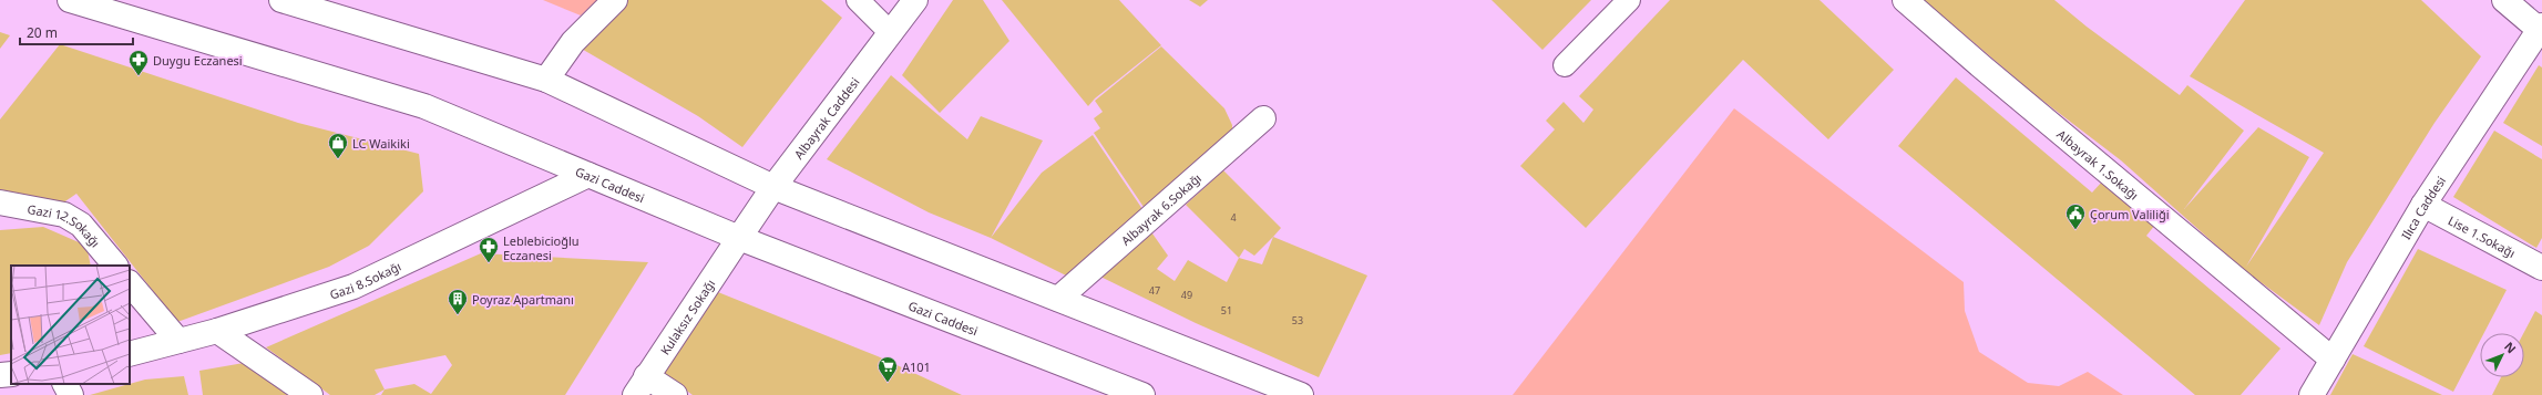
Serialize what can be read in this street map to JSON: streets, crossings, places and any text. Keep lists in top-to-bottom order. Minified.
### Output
{"streets":{"street":["Albayrak Caddesi","Albayrak 1.Sokağı","Gazi Caddesi","Ilıca Caddesi","Albayrak 6.Sokağı","Gazi 12.Sokağı","Lise 1.Sokağı","Gazi 8.Sokağı","Kulaksız Sokağı"]},"crossings":[["Albayrak Caddesi","Gazi Caddesi"],["Albayrak Caddesi","Kulaksız Sokağı"],["Albayrak 1.Sokağı","Ilıca Caddesi"],["Gazi Caddesi","Gazi 8.Sokağı"],["Gazi Caddesi","Kulaksız Sokağı"],["Ilıca Caddesi","Lise 1.Sokağı"]],"places":{"pharmacy":["Duygu Eczanesi","Leblebicioğlu Eczanesi"],"shop":["LC Waikiki"],"public building":["Çorum Valiliği"],"building":["Poyraz Apartmanı"],"supermarket":["A101"]},"house_numbers":["4","47","49","51","53"],"scale_bar":"20 m","north":"top right"}
